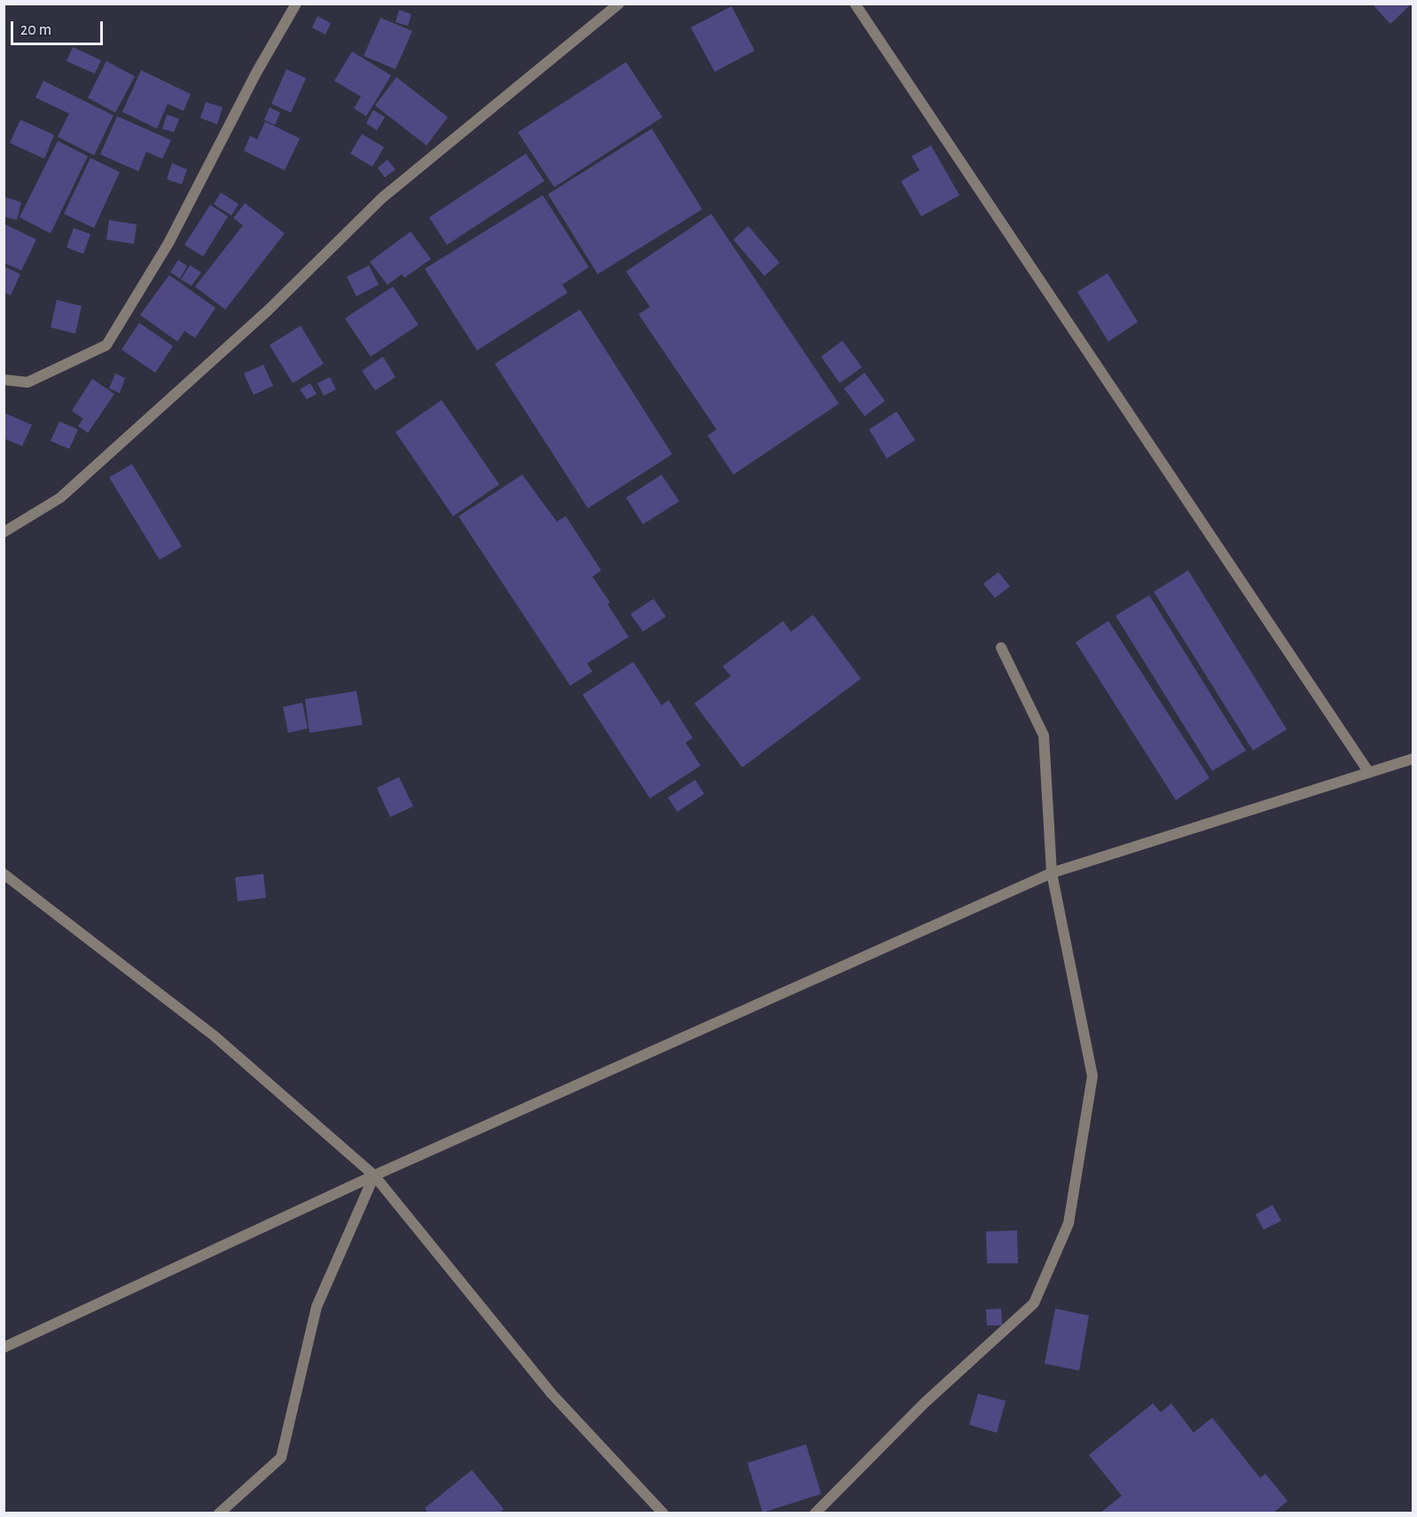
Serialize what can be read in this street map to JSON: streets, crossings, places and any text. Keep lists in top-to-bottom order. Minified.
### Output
{"scale_bar":"20 m"}
